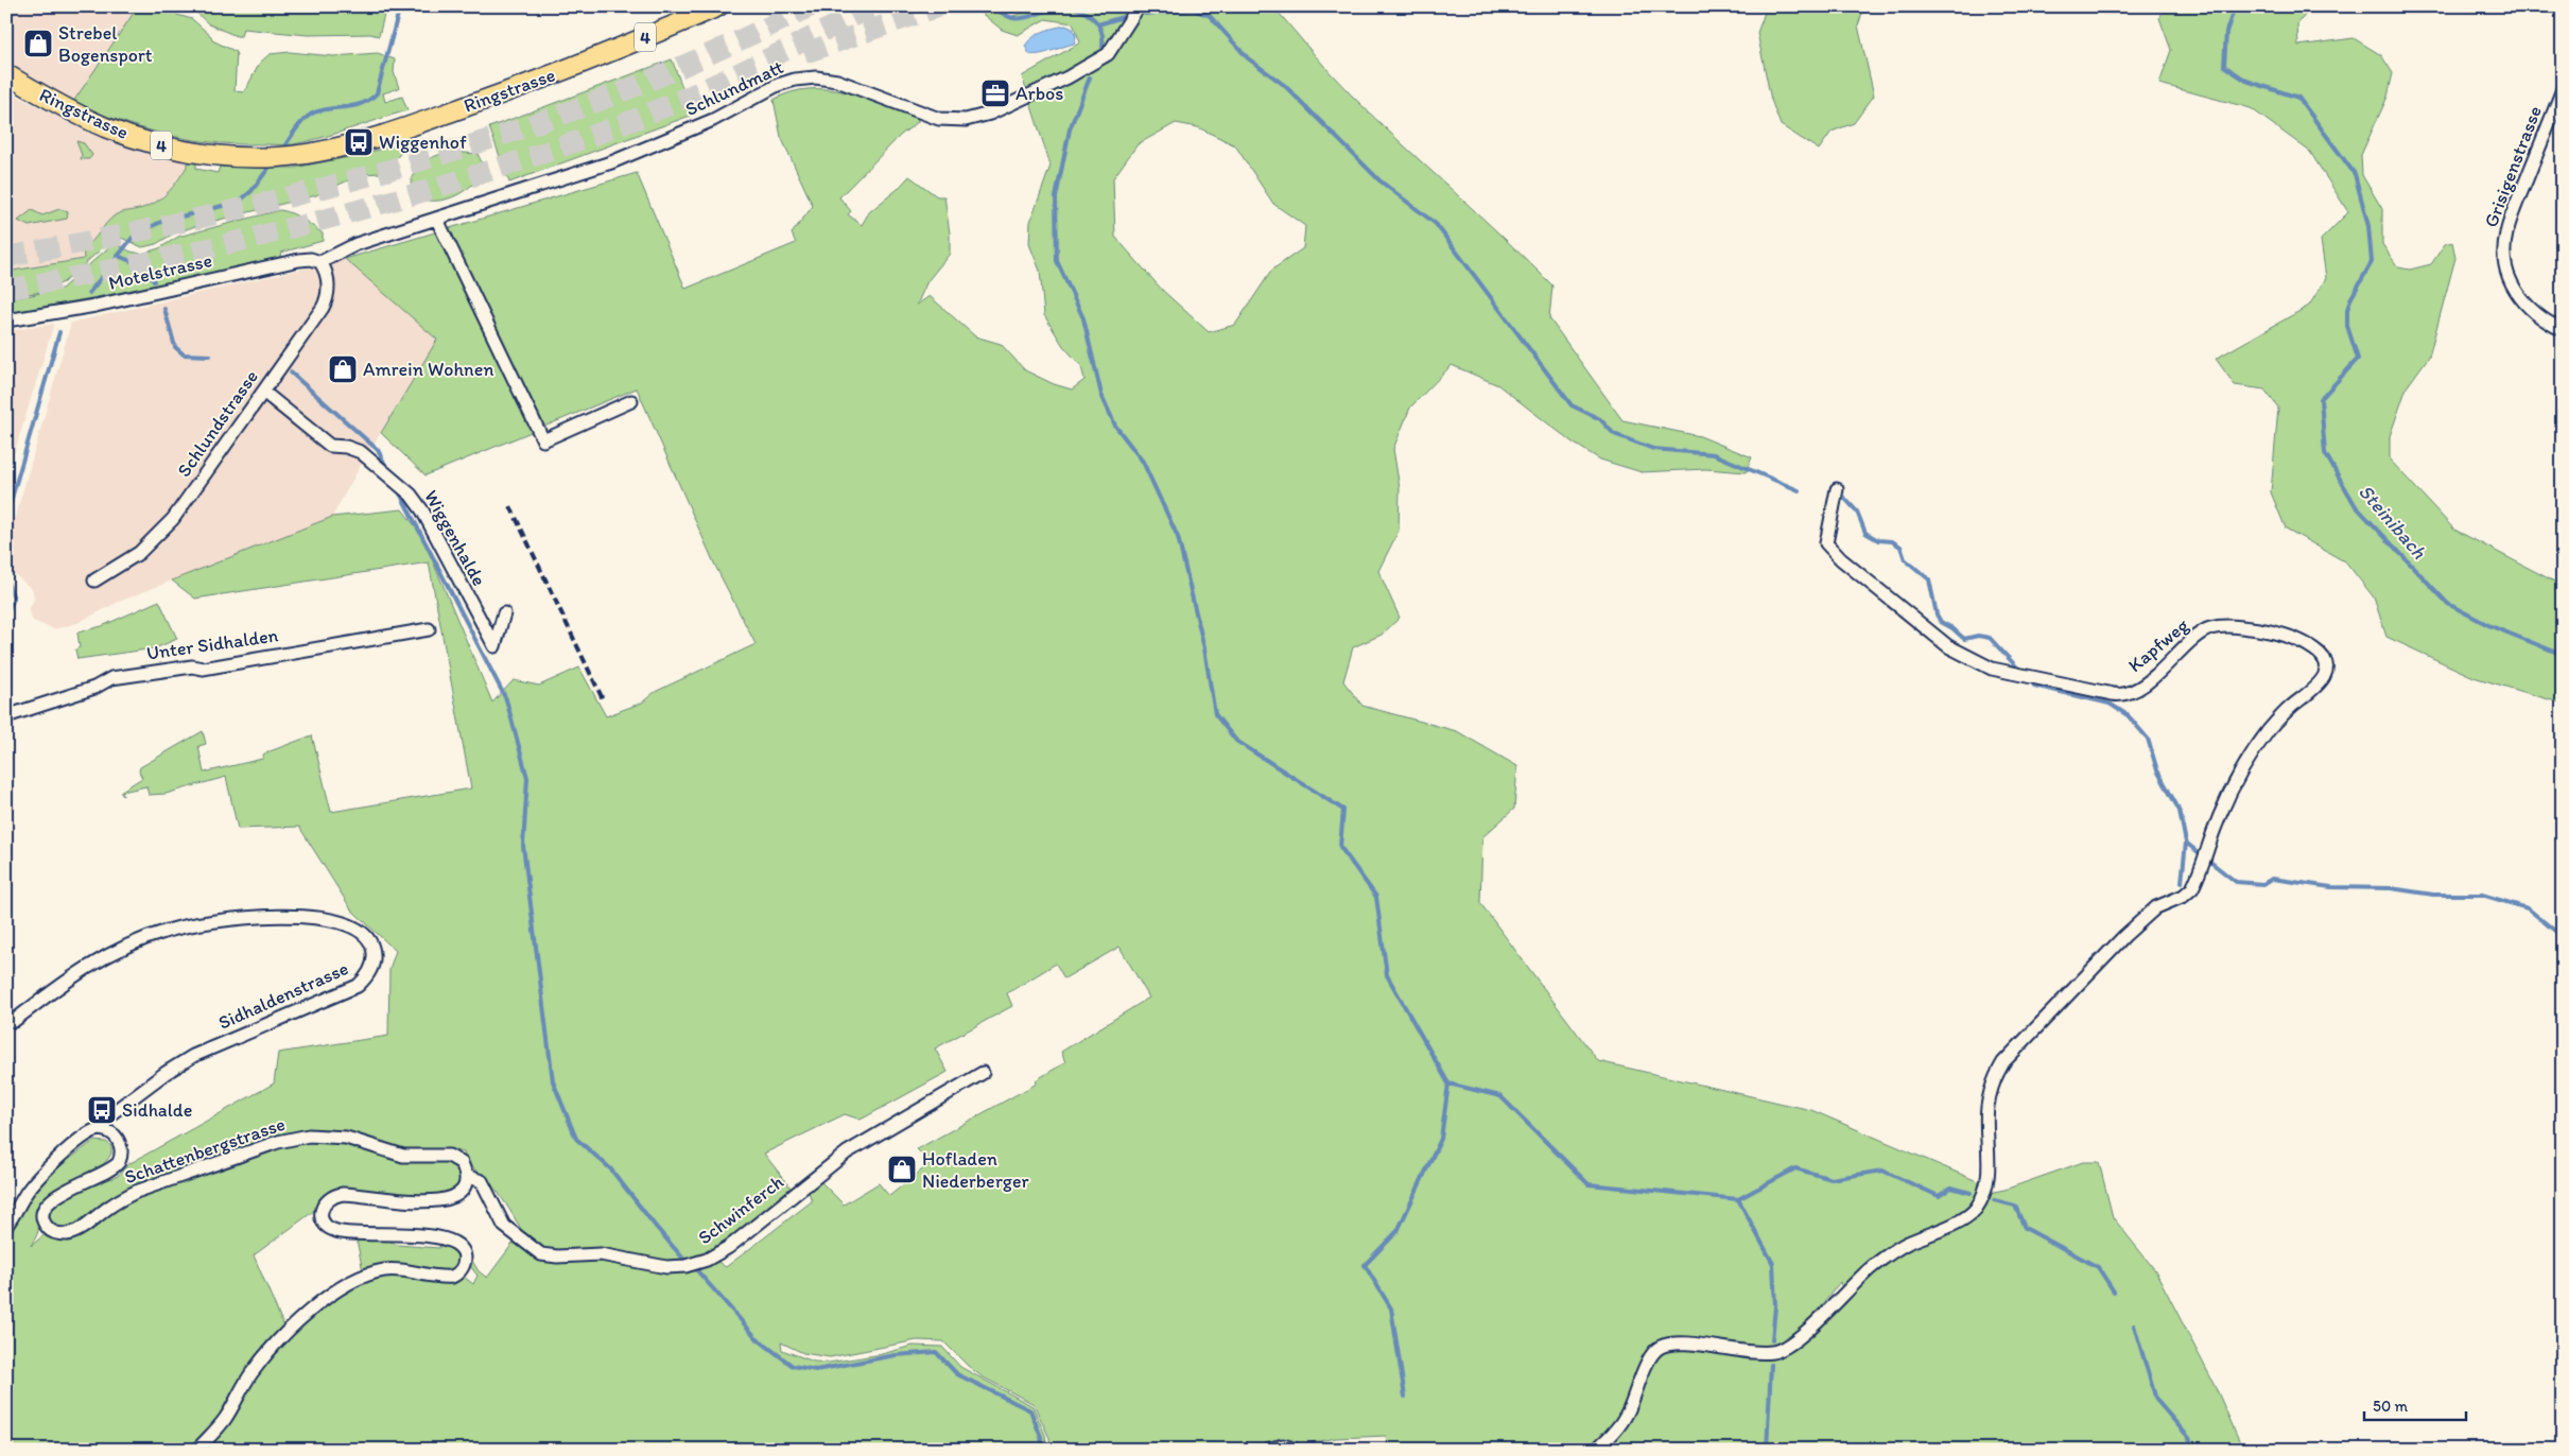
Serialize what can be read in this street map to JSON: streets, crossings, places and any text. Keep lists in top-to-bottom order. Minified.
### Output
{"streets":{"main road":["4","Ringstrasse"],"street":["Schlundmatt","Grisigenstrasse","Motelstrasse","Schlundstrasse","Wiggenhalde","Unter Sidhalden","Kapfweg","Sidhaldenstrasse","Schattenbergstrasse","Schwinferch"]},"crossings":[["Schlundmatt","Motelstrasse"],["Schlundmatt","Schlundstrasse"],["Motelstrasse","Schlundstrasse"],["Schlundstrasse","Wiggenhalde"],["Sidhaldenstrasse","Schattenbergstrasse"],["Schattenbergstrasse","Schwinferch"]],"water":["Steinibach"],"places":{"shop":["Strebel Bogensport","Amrein Wohnen","Hofladen Niederberger"],"office":["Arbos"],"bus stop":["Wiggenhof","Sidhalde"]},"scale_bar":"50 m"}
